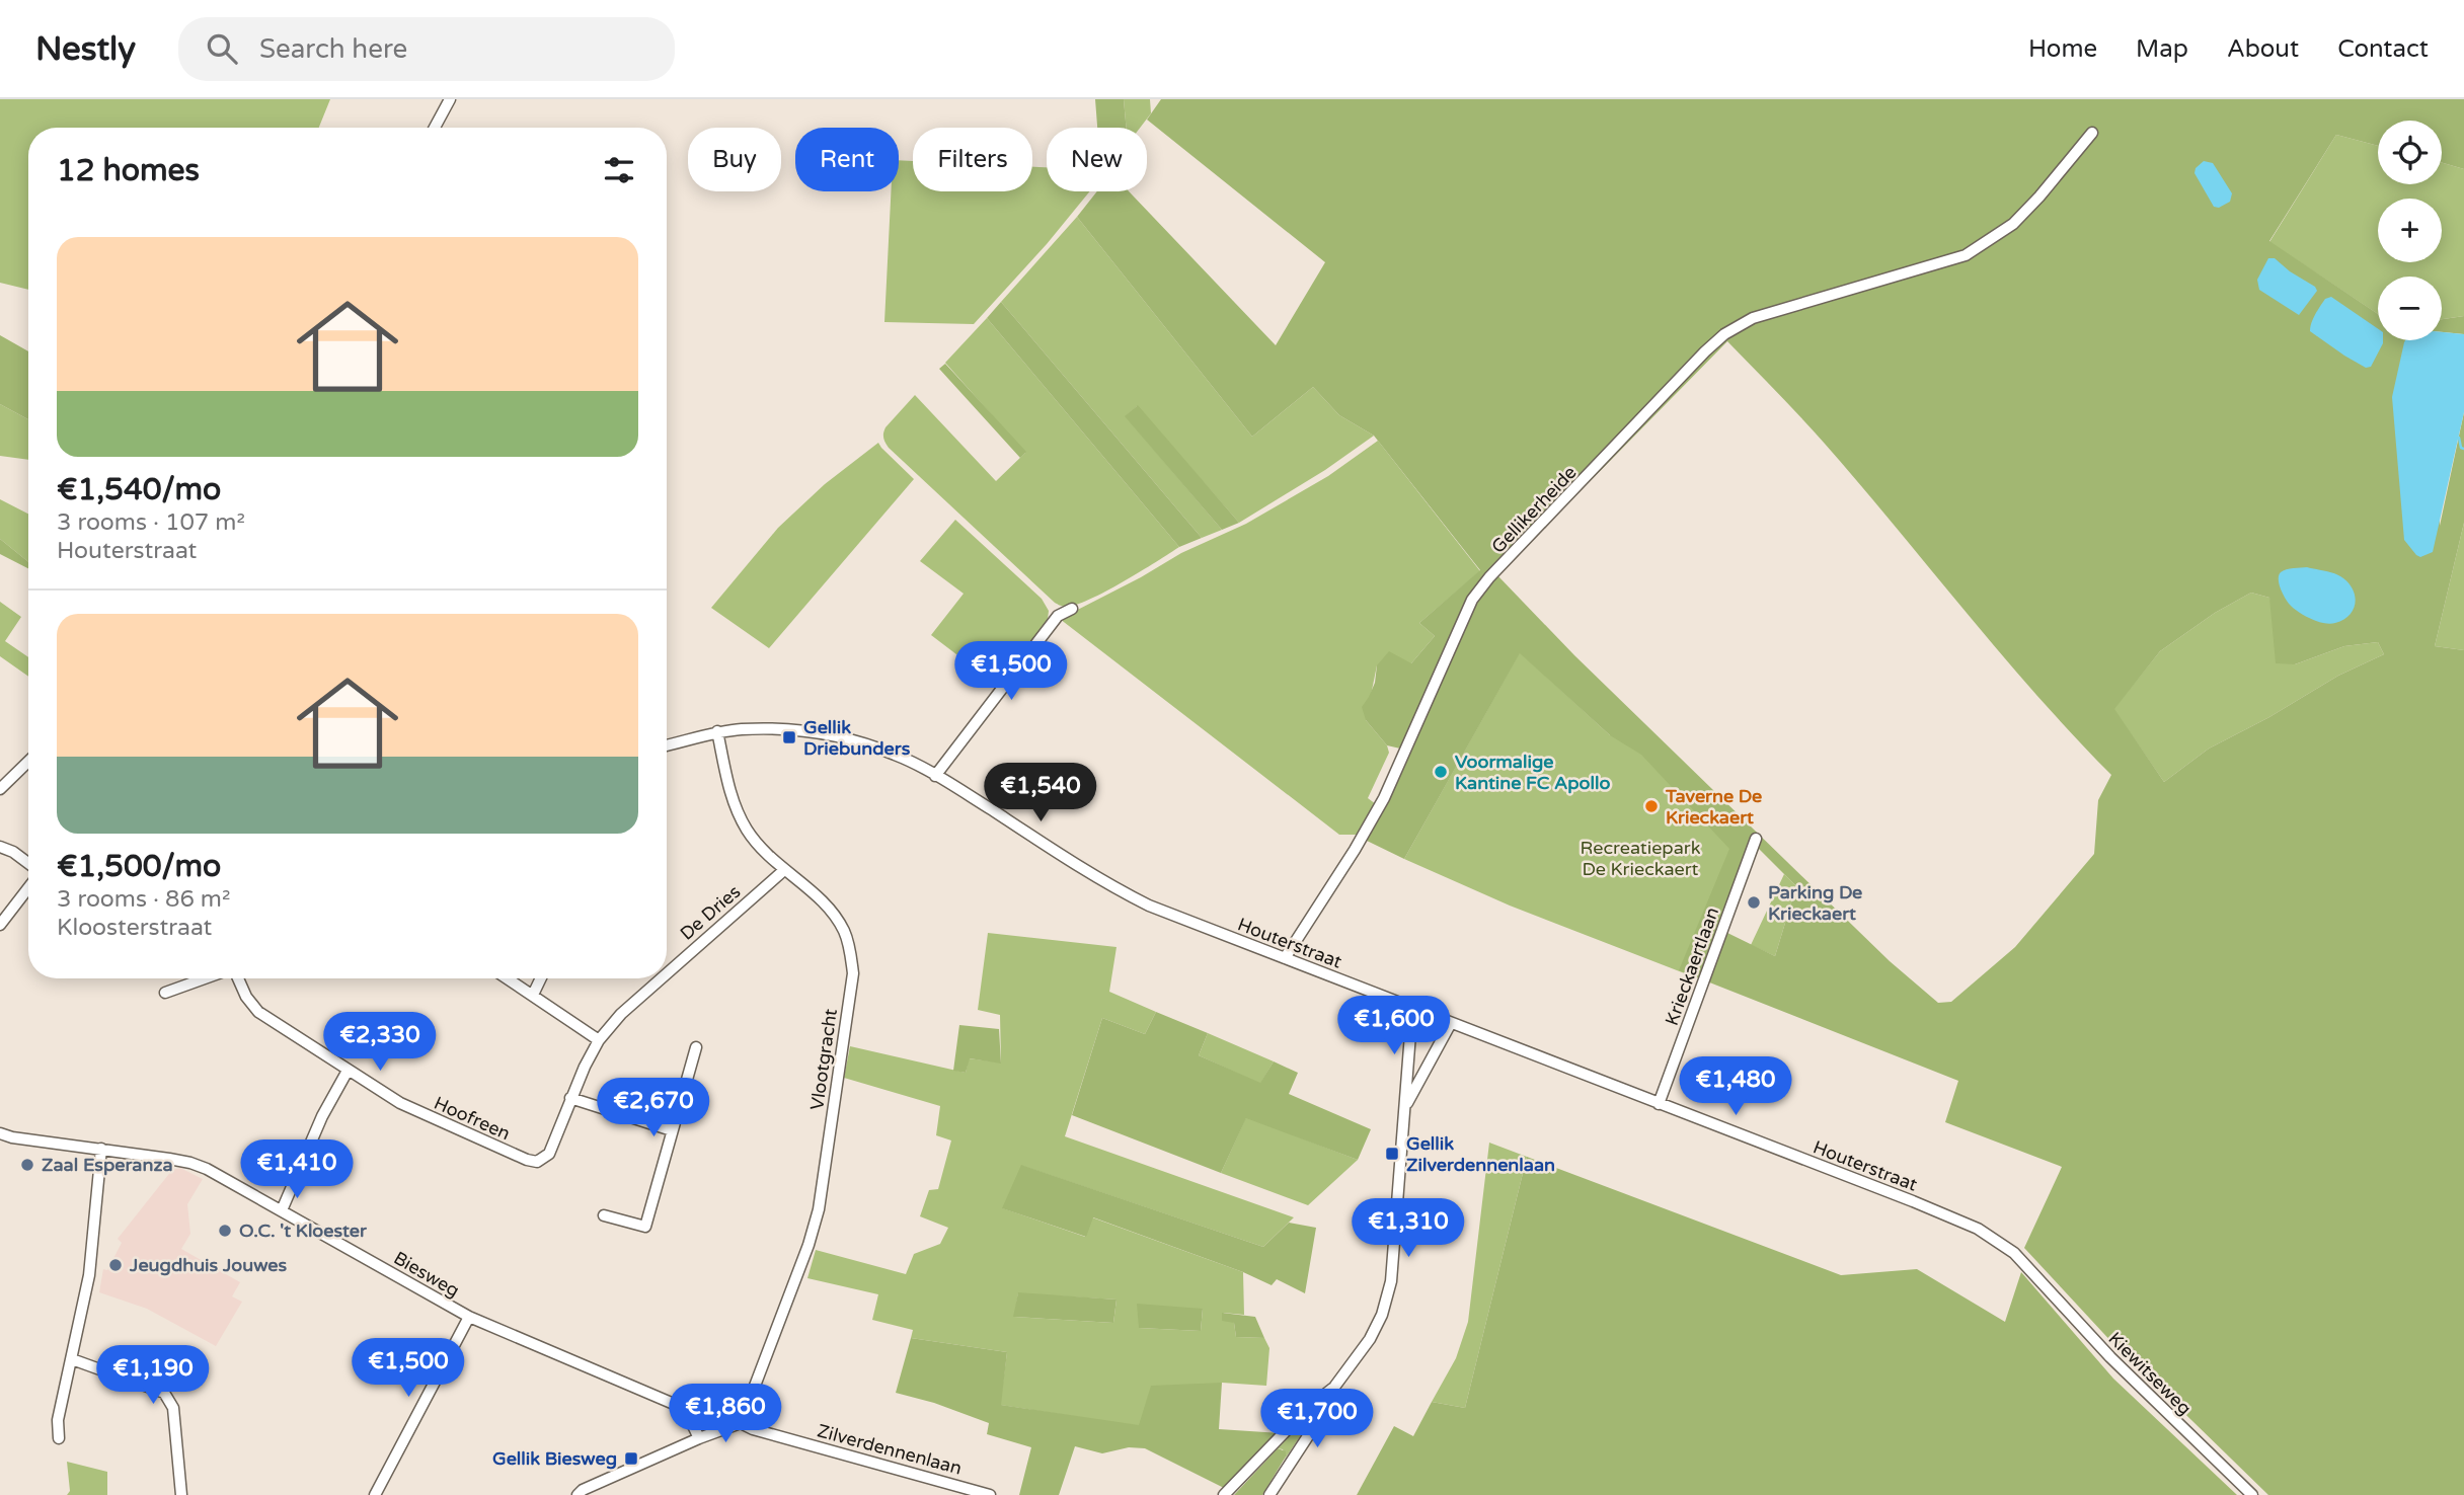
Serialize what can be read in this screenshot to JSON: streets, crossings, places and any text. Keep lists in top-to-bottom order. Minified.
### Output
{"streets":{"street":["Gellikerheide","De Dries","Houterstraat","Krieckaertlaan","Vlootgracht","Hoofreen","Biesweg","Kiewitseweg","Zilverdennenlaan"]},"crossings":[["Gellikerheide","Houterstraat"],["De Dries","Vlootgracht"],["De Dries","Hoofreen"],["Houterstraat","Krieckaertlaan"],["Houterstraat","Vlootgracht"],["Houterstraat","Kiewitseweg"],["Vlootgracht","Zilverdennenlaan"]],"parks":["Recreatiepark De Krieckaert"],"places":{"transit":["Gellik Driebunders","Gellik Zilverdennenlaan","Gellik Biesweg"],"other":["Voormalige Kantine FC Apollo","Taverne De Krieckaert","Parking De Krieckaert","Zaal Esperanza","O.C. 't Kloester","Jeugdhuis Jouwes"]},"page":{"header":"Nestly","search":"Search here","nav":["Home","Map","About","Contact"],"map_buttons":["+","−"],"chip":["Buy","Rent","Filters","New"],"heading":"12 homes","list":[{"name":"€1,540/mo","note":"3 rooms · 107 m² · Houterstraat"},{"name":"€1,500/mo","note":"3 rooms · 86 m² · Kloosterstraat"}],"price":["€1,500","€1,540","€1,600","€2,330","€1,480","€2,670","€1,410","€1,310","€1,500","€1,190","€1,860","€1,700"]}}
